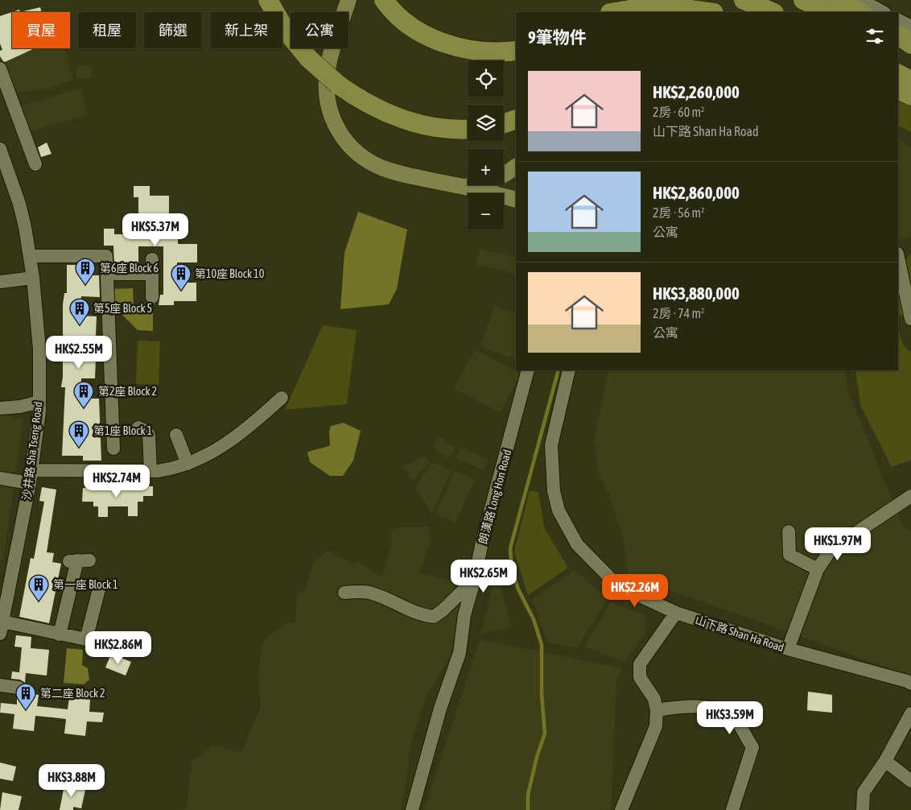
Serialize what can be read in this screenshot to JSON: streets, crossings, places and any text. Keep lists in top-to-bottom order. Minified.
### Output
{"streets":{"street":["沙井路 Sha Tseng Road","朗漢路 Long Hon Road","山下路 Shan Ha Road"]},"places":{"building":["第6座 Block 6","第10座 Block 10","第5座 Block 5","第2座 Block 2","第1座 Block 1","第一座 Block 1","第二座 Block 2"]},"page":{"chip":["買屋","租屋","篩選","新上架","公寓"],"heading":"9筆物件","map_buttons":["+","−"],"list":[{"name":"HK$2,260,000","note":"2房 · 60 m² · 山下路 Shan Ha Road"},{"name":"HK$2,860,000","note":"2房 · 56 m² · 公寓"},{"name":"HK$3,880,000","note":"2房 · 74 m² · 公寓"}],"price":["HK$5.37M","HK$2.55M","HK$2.74M","HK$1.97M","HK$2.65M","HK$2.26M","HK$2.86M","HK$3.59M","HK$3.88M"]}}
